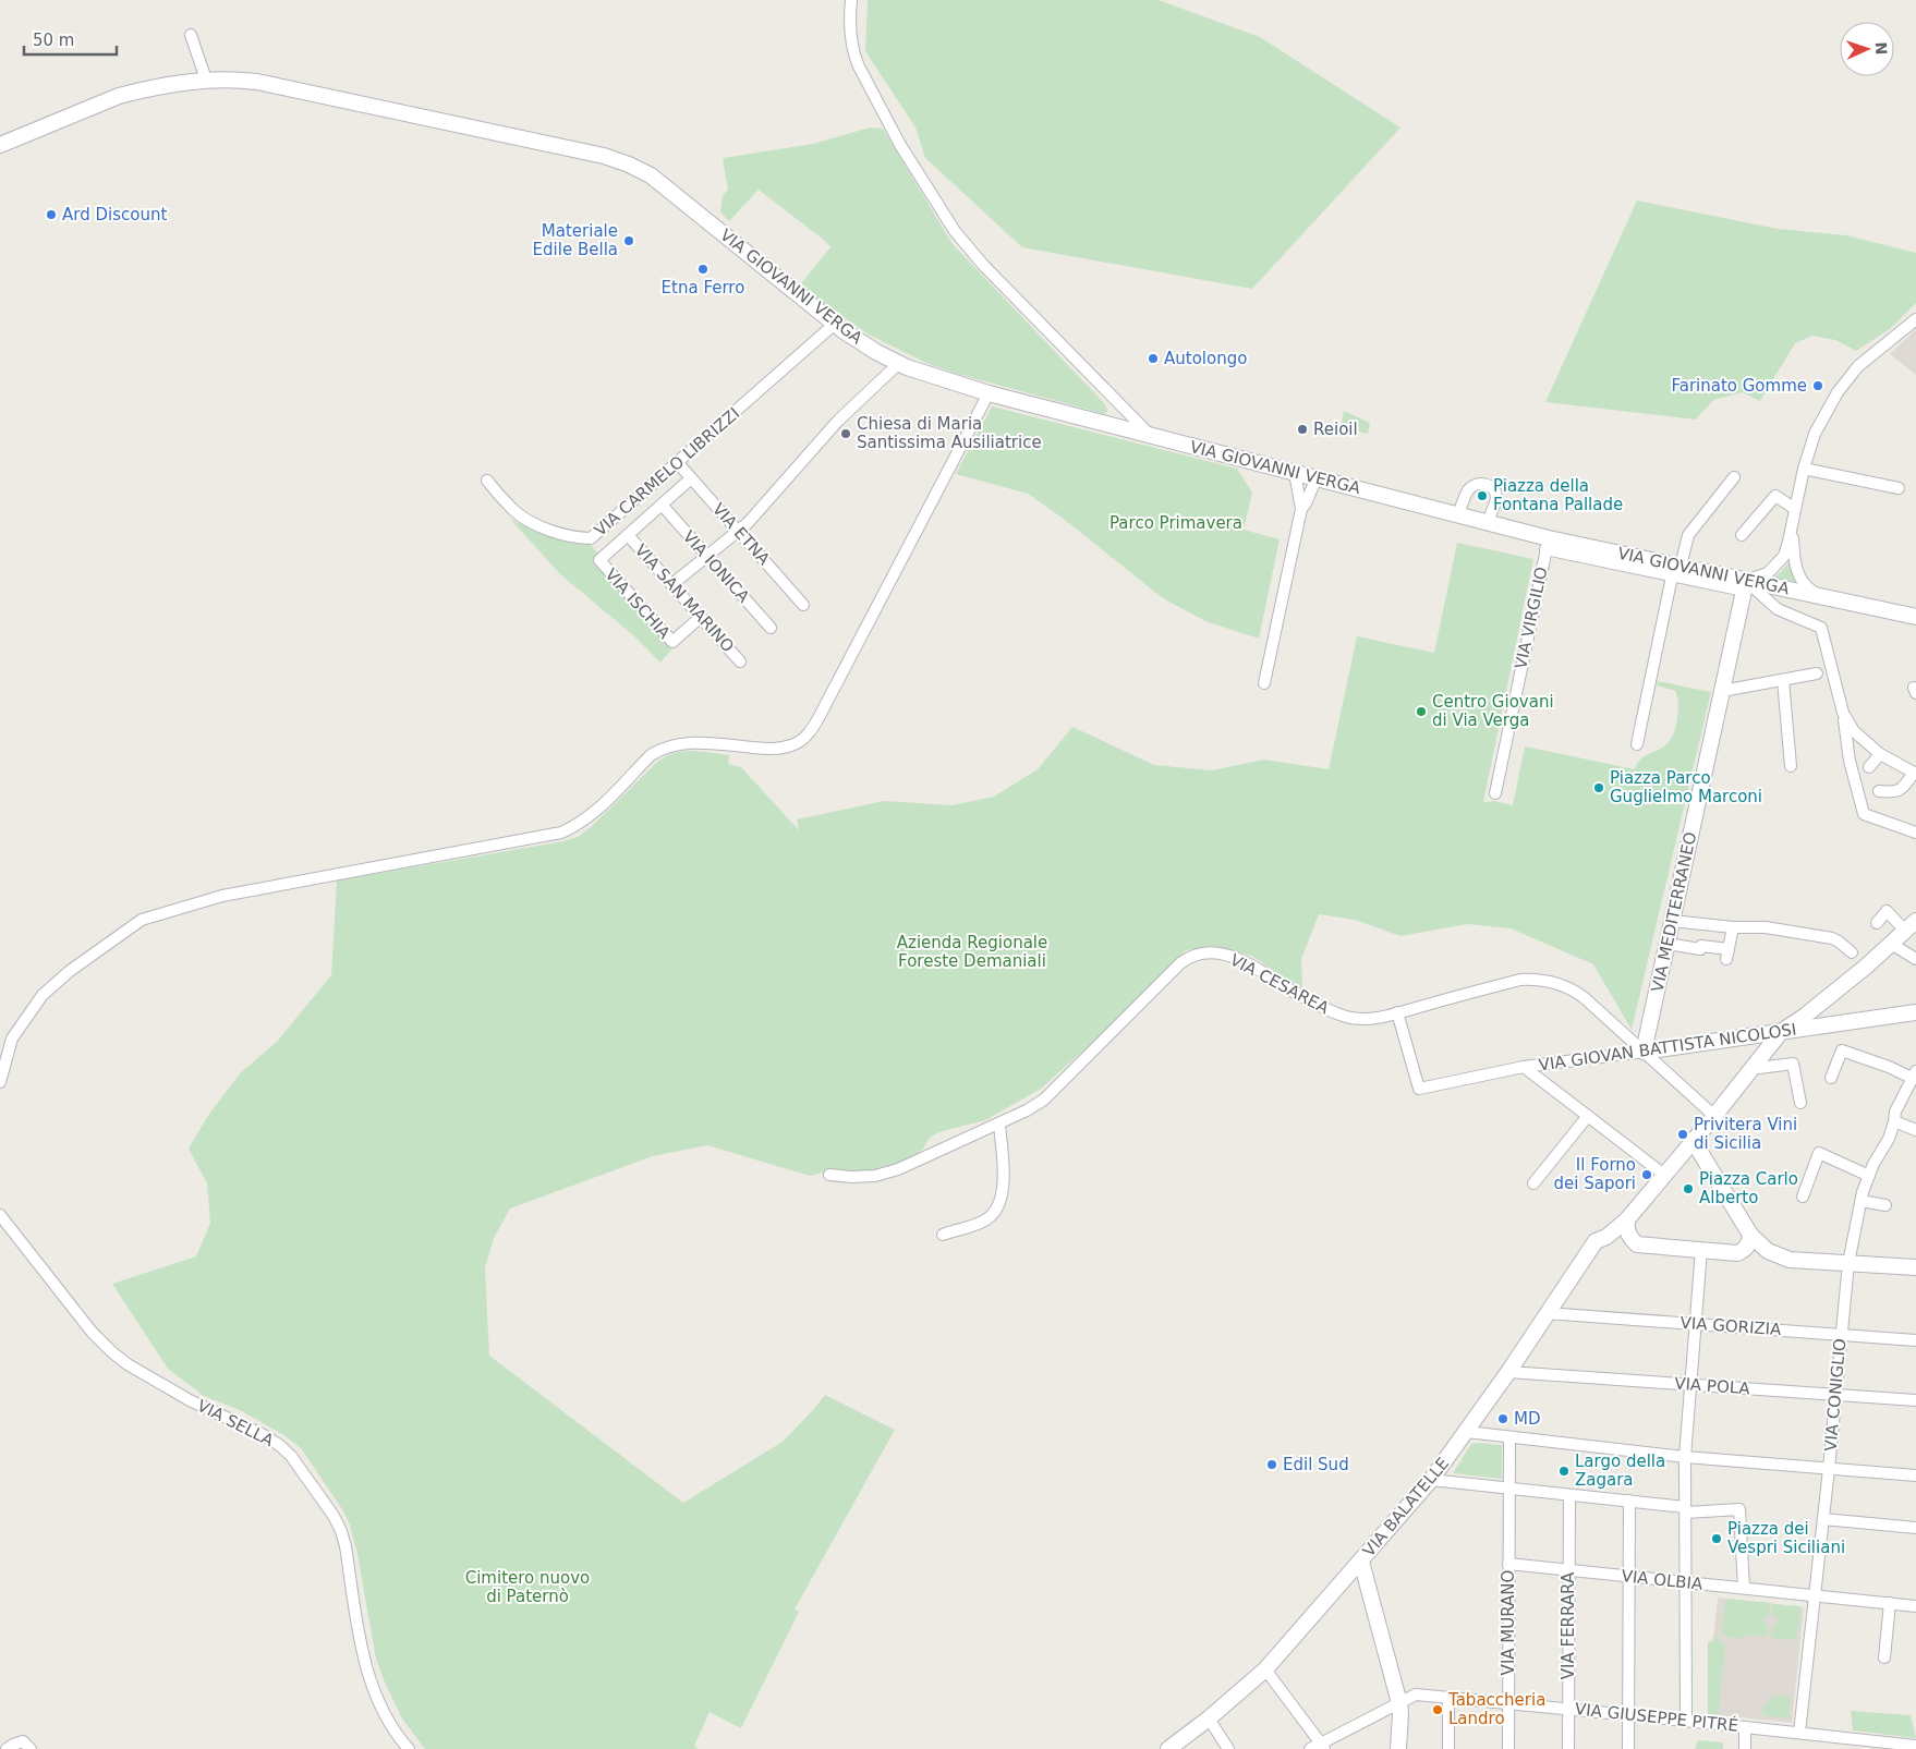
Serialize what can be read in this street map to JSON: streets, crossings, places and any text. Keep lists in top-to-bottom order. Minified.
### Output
{"streets":{"street":["VIA GIOVANNI VERGA","VIA CARMELO LIBRIZZI","VIA ETNA","VIA IONICA","VIA SAN MARINO","VIA ISCHIA","VIA VIRGILIO","VIA MEDITERRANEO","VIA CESAREA","VIA GIOVAN BATTISTA NICOLOSI","VIA GORIZIA","VIA POLA","VIA CONIGLIO","VIA SELLA","VIA BALATELLE","VIA OLBIA","VIA MURANO","VIA FERRARA","VIA GIUSEPPE PITRÉ"]},"crossings":[["VIA GIOVANNI VERGA","VIA CARMELO LIBRIZZI"],["VIA GIOVANNI VERGA","VIA VIRGILIO"],["VIA GIOVANNI VERGA","VIA MEDITERRANEO"],["VIA CARMELO LIBRIZZI","VIA ETNA"],["VIA SAN MARINO","VIA ISCHIA"],["VIA MEDITERRANEO","VIA CESAREA"],["VIA MEDITERRANEO","VIA GIOVAN BATTISTA NICOLOSI"],["VIA CESAREA","VIA GIOVAN BATTISTA NICOLOSI"],["VIA CESAREA","VIA BALATELLE"],["VIA GIOVAN BATTISTA NICOLOSI","VIA BALATELLE"],["VIA GORIZIA","VIA CONIGLIO"],["VIA GORIZIA","VIA BALATELLE"],["VIA POLA","VIA CONIGLIO"],["VIA POLA","VIA BALATELLE"],["VIA CONIGLIO","VIA OLBIA"],["VIA CONIGLIO","VIA GIUSEPPE PITRÉ"],["VIA OLBIA","VIA MURANO"],["VIA OLBIA","VIA FERRARA"],["VIA MURANO","VIA GIUSEPPE PITRÉ"],["VIA FERRARA","VIA GIUSEPPE PITRÉ"]],"parks":["Parco Primavera","Azienda Regionale Foreste Demaniali","Cimitero nuovo di Paternò"],"places":["Ard Discount","Materiale Edile Bella","Etna Ferro","Autolongo","Farinato Gomme","Reioil","Chiesa di Maria Santissima Ausiliatrice","Piazza della Fontana Pallade","Centro Giovani di Via Verga","Piazza Parco Guglielmo Marconi","Privitera Vini di Sicilia","Il Forno dei Sapori","Piazza Carlo Alberto","MD","Edil Sud","Largo della Zagara","Piazza dei Vespri Siciliani","Tabaccheria Landro"],"scale_bar":"50 m","north":"right"}
